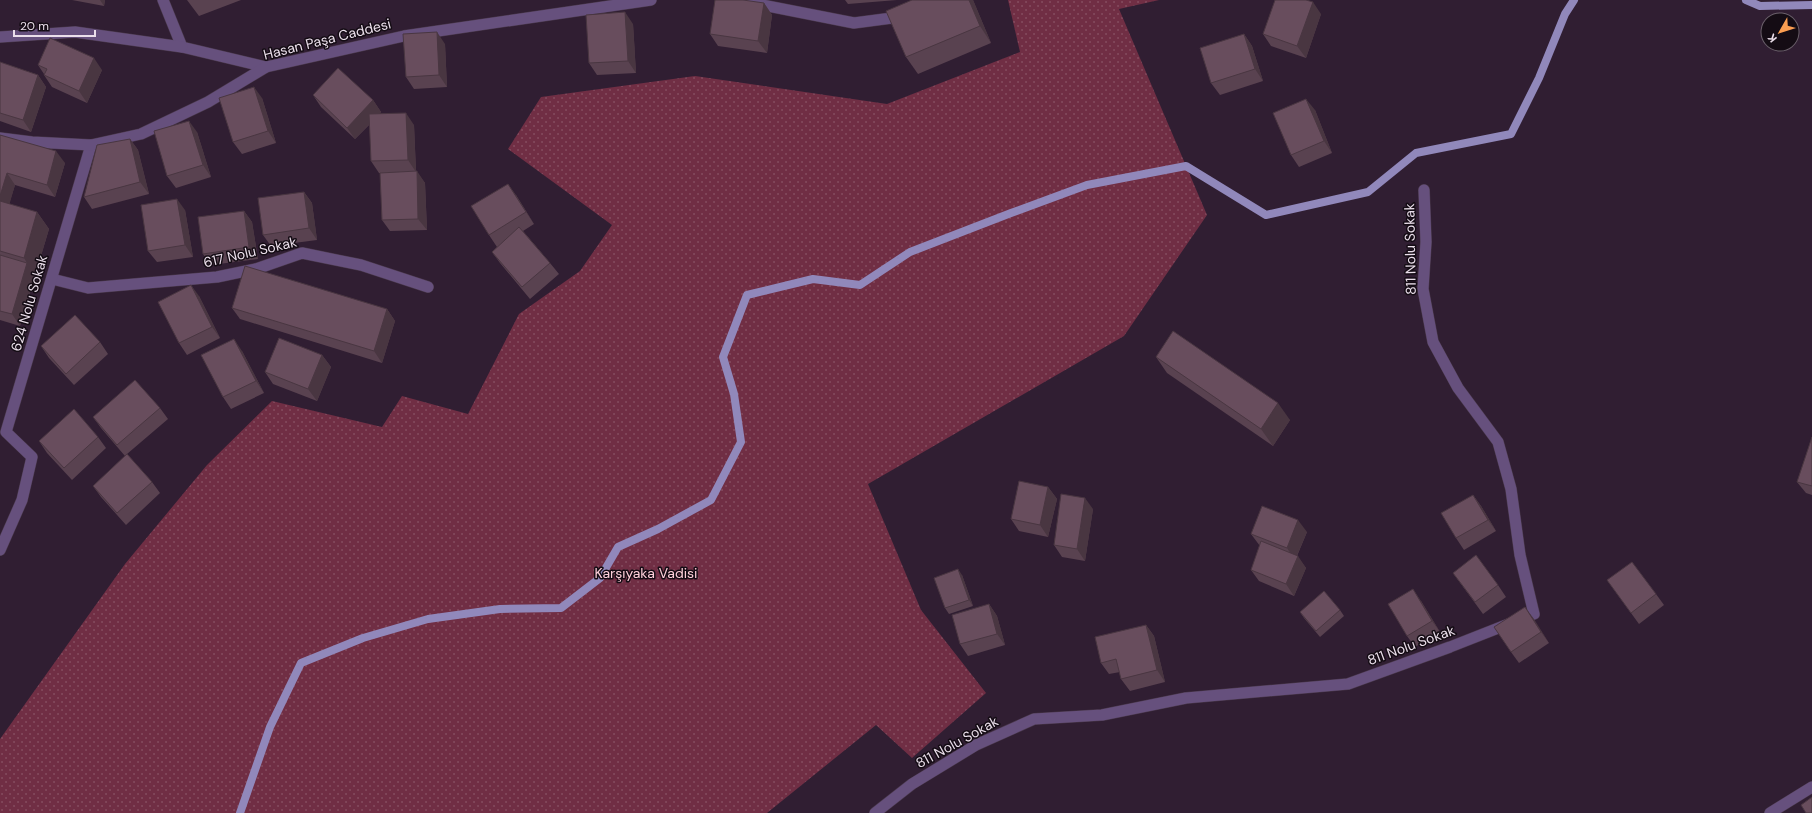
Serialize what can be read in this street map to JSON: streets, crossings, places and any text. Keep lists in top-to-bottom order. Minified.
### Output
{"streets":{"street":["Hasan Paşa Caddesi","811 Nolu Sokak","617 Nolu Sokak","624 Nolu Sokak"]},"crossings":[["Hasan Paşa Caddesi","624 Nolu Sokak"],["617 Nolu Sokak","624 Nolu Sokak"]],"parks":["Karşıyaka Vadisi"],"scale_bar":"20 m","north":"bottom left"}
